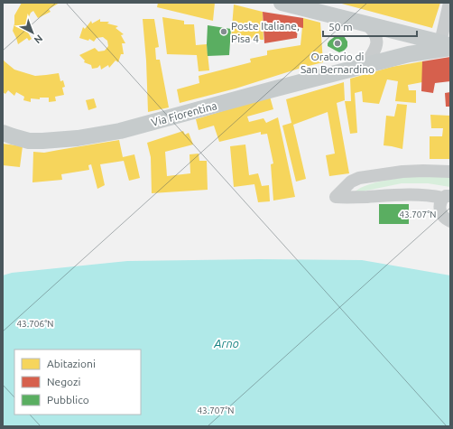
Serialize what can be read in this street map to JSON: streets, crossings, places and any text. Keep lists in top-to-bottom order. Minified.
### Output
{"streets":{"main road":["Via Fiorentina"]},"water":["Arno"],"places":["Poste Italiane, Pisa 4","Oratorio di San Bernardino"],"legend":["Abitazioni","Negozi","Pubblico"],"scale_bar":"50 m","north":"bottom right","coordinates":["43.707°N","43.706°N"]}
